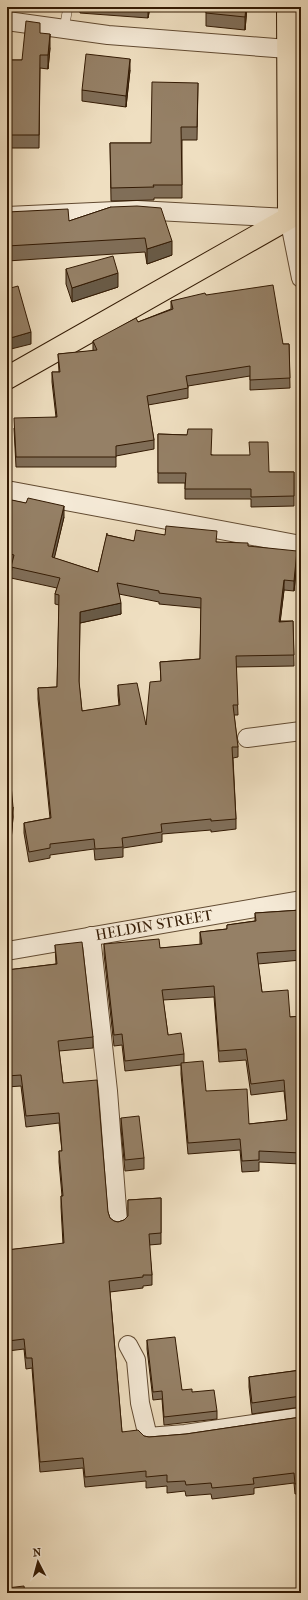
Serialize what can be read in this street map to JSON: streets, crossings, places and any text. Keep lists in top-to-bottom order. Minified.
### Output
{"streets":{"street":["HELDIN STREET"]},"north":"top"}
